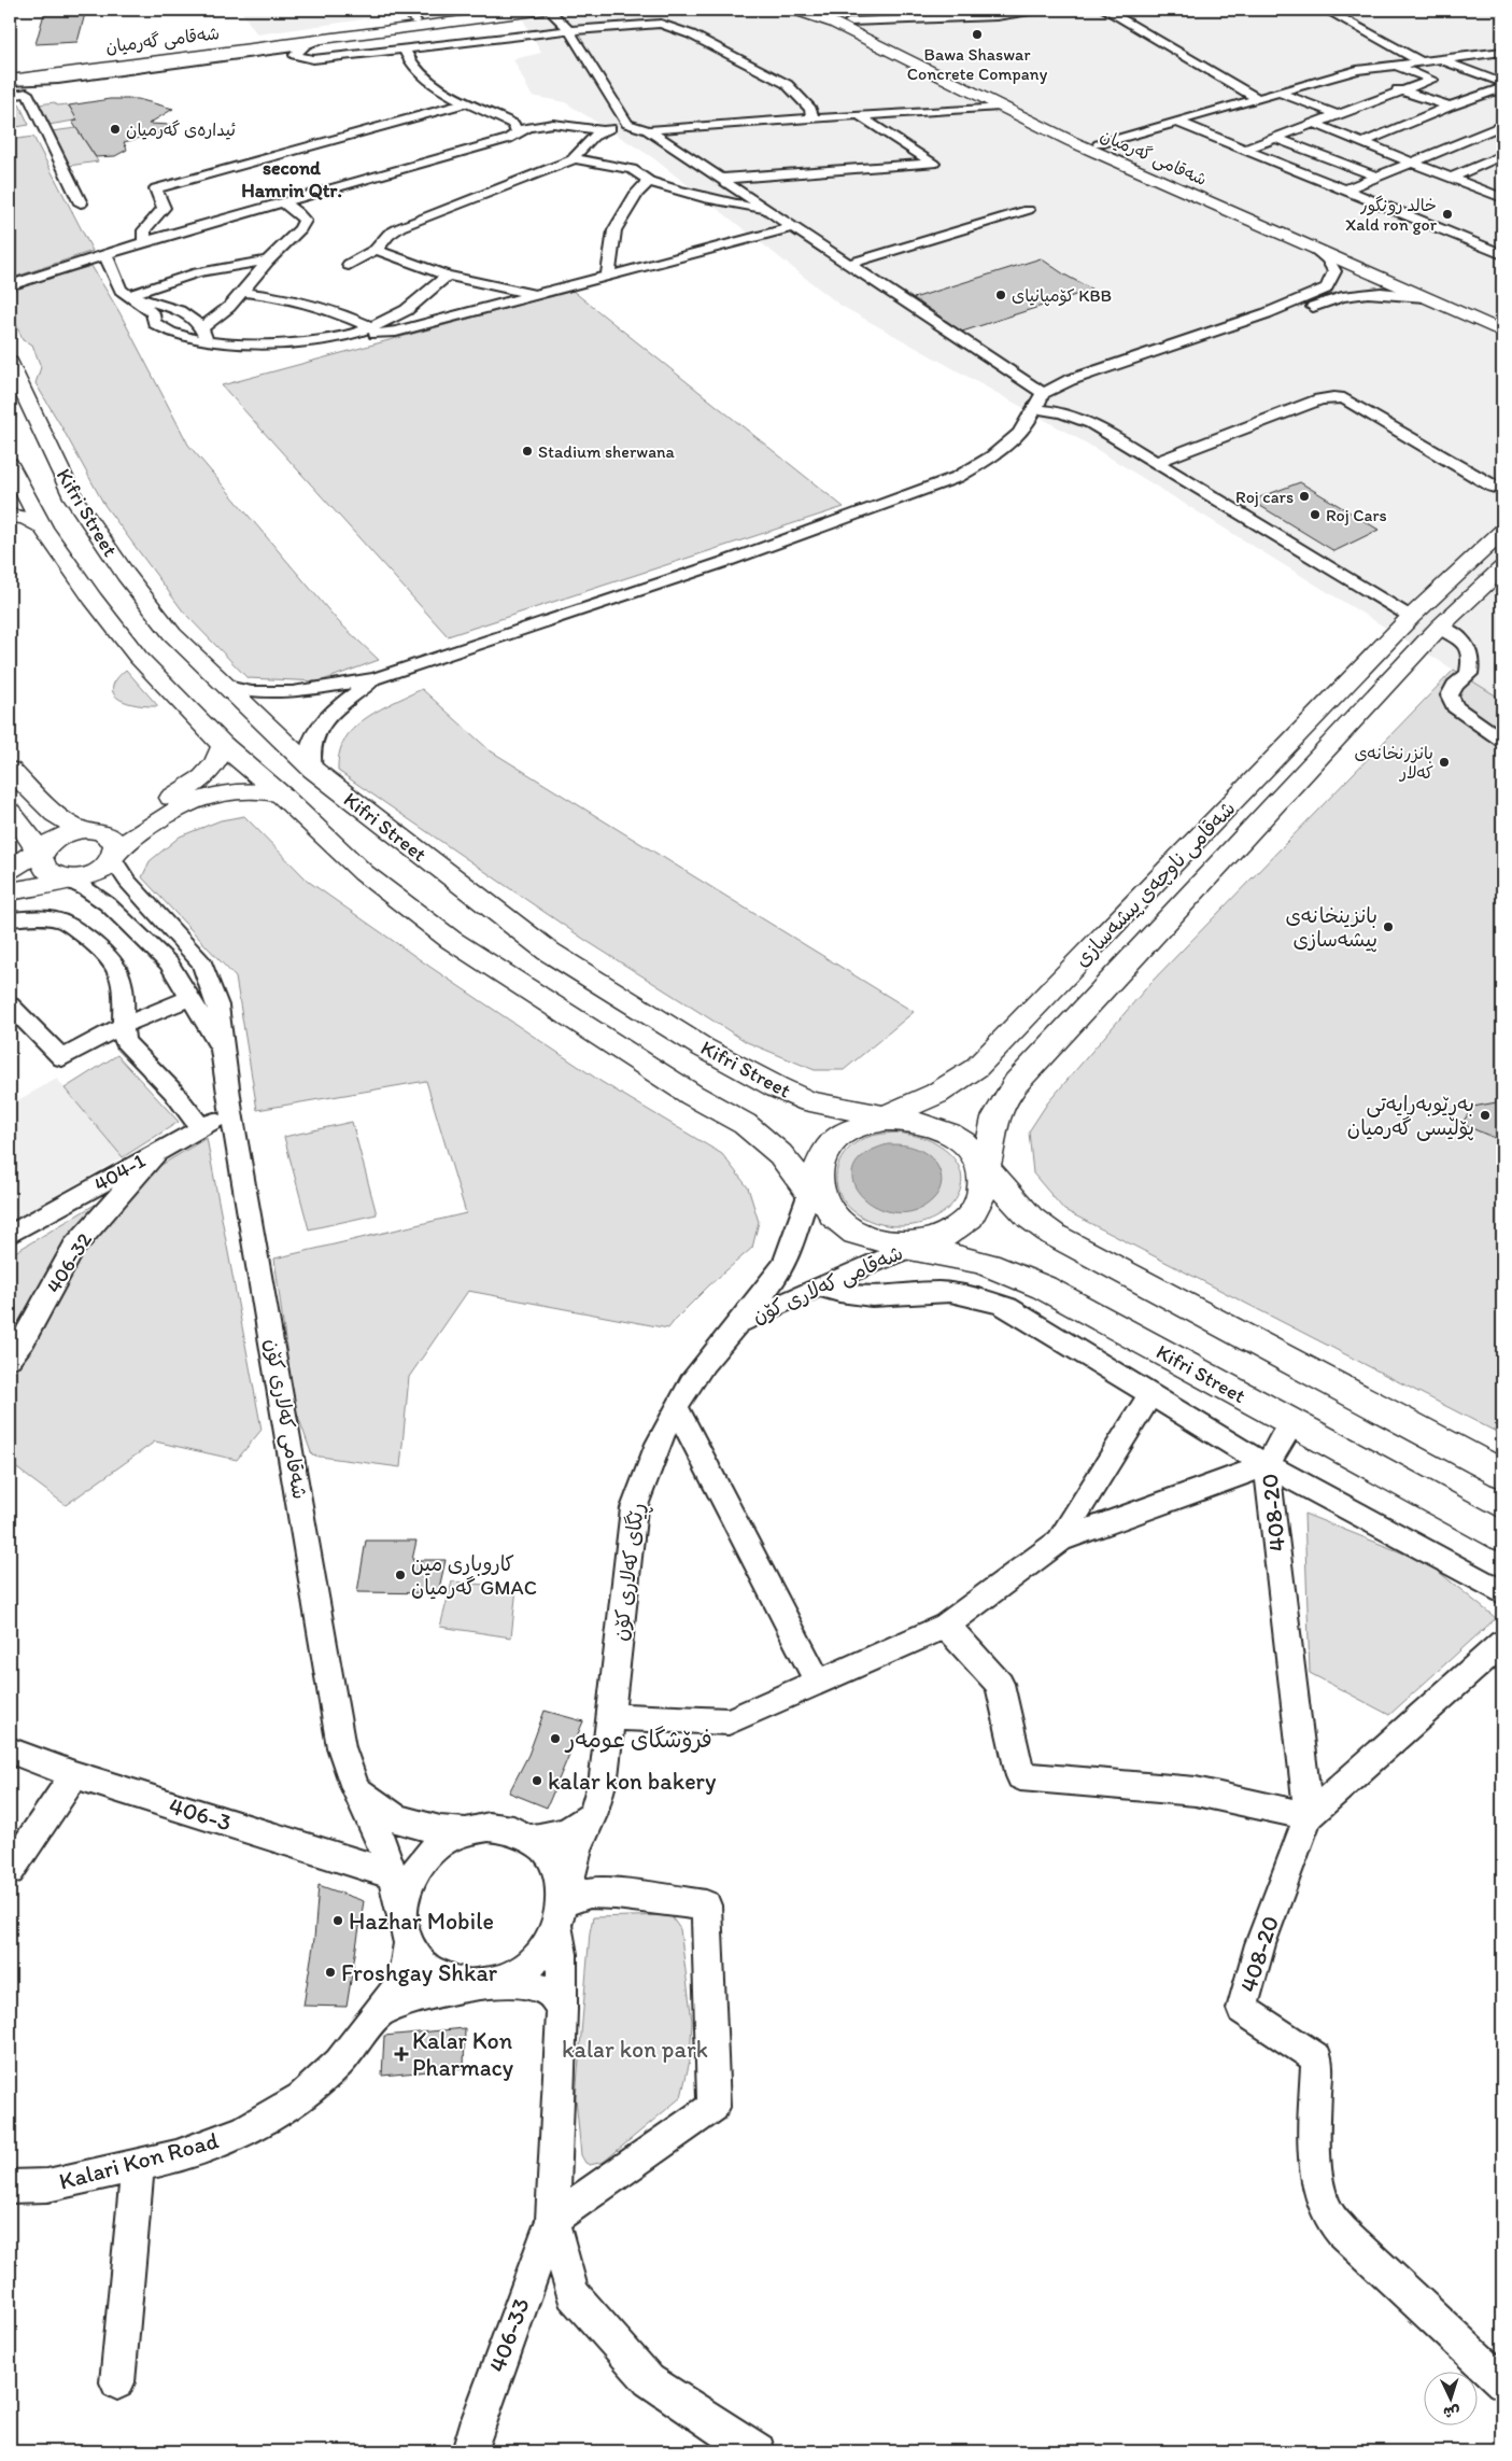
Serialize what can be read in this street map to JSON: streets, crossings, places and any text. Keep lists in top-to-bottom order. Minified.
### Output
{"streets":{"main road":["شەقامی گەرمیان","Kifri Street","شەقامی ناوچەی پیشەسازی"],"street":["404-1","406-32","شەقامی کەلاری کۆن","408-20","ڕێگای کەلاری کۆن","406-3","Kalari Kon Road","406-33"]},"crossings":[["Kifri Street","شەقامی ناوچەی پیشەسازی"],["Kifri Street","شەقامی کەلاری کۆن"],["Kifri Street","408-20"],["شەقامی ناوچەی پیشەسازی","شەقامی کەلاری کۆن"],["404-1","406-32"],["404-1","شەقامی کەلاری کۆن"],["شەقامی کەلاری کۆن","ڕێگای کەلاری کۆن"],["شەقامی کەلاری کۆن","406-3"],["شەقامی کەلاری کۆن","Kalari Kon Road"],["ڕێگای کەلاری کۆن","Kalari Kon Road"]],"districts":["second Hamrin Qtr."],"parks":["kalar kon park"],"places":{"other":["Bawa Shaswar Concrete Company","ئیدارەی گەرمیان","خالد رونگور Xald ron gor","کۆمپانیای KBB","Stadium sherwana","Roj cars","Roj Cars","بانزرنخانەی کەلار","بانزینخانەی پیشەسازی","بەڕێوبەرایەتی پۆلیسی گەرمیان","کاروباری مین گەرمیان GMAC","فرۆشگای عومەر","kalar kon bakery","Hazhar Mobile","Froshgay Shkar"],"health":["Kalar Kon Pharmacy"]},"north":"bottom"}
